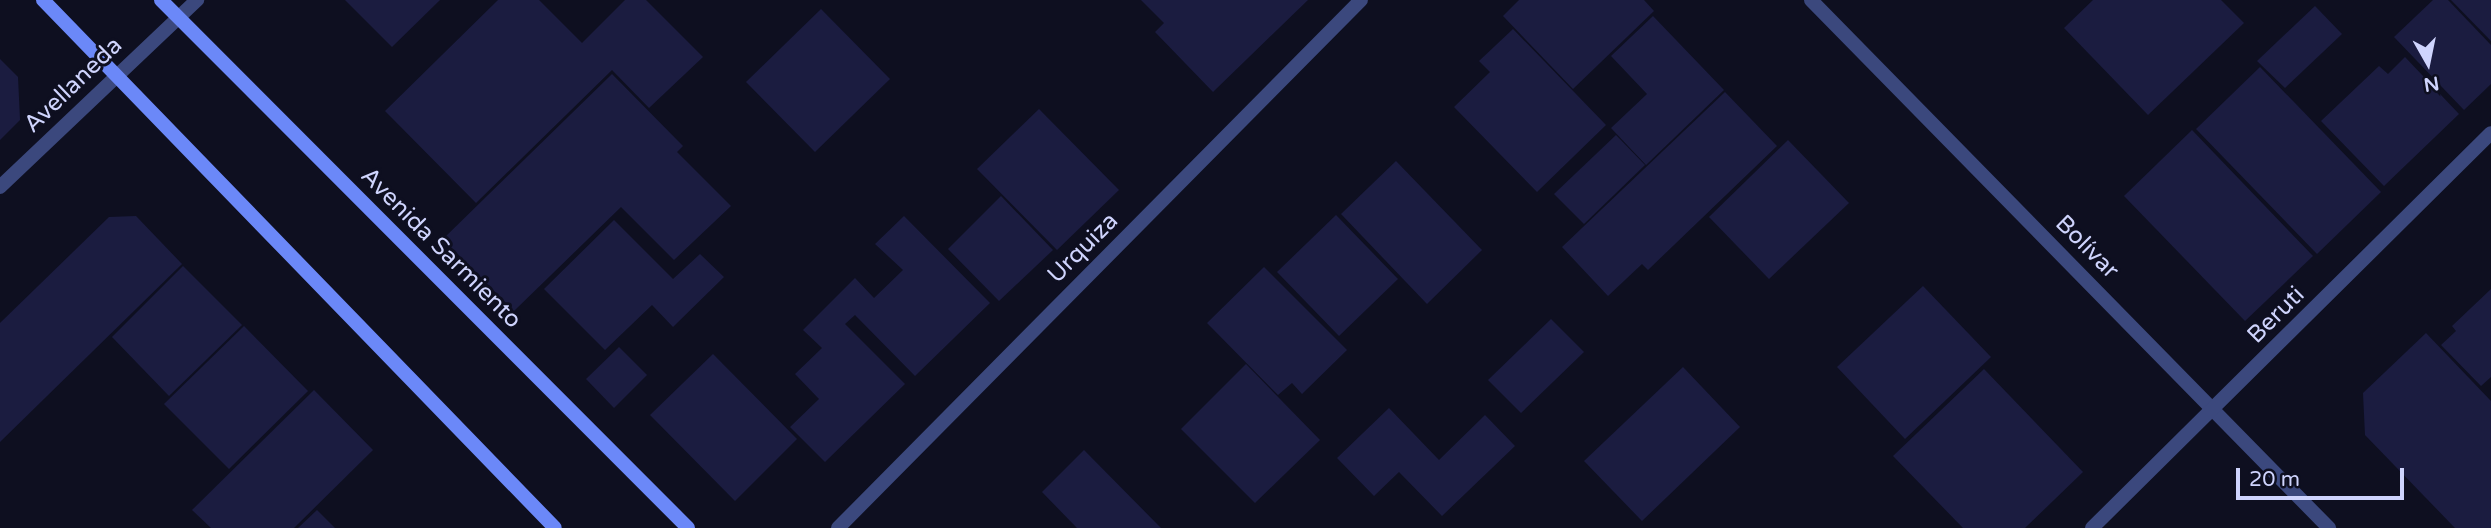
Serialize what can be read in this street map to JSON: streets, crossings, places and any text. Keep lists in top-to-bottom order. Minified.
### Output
{"streets":{"main road":["Avenida Sarmiento"],"street":["Avellaneda","Bolívar","Urquiza","Beruti"]},"crossings":[["Avellaneda","Avenida Sarmiento"],["Bolívar","Beruti"]],"scale_bar":"20 m","north":"bottom"}
